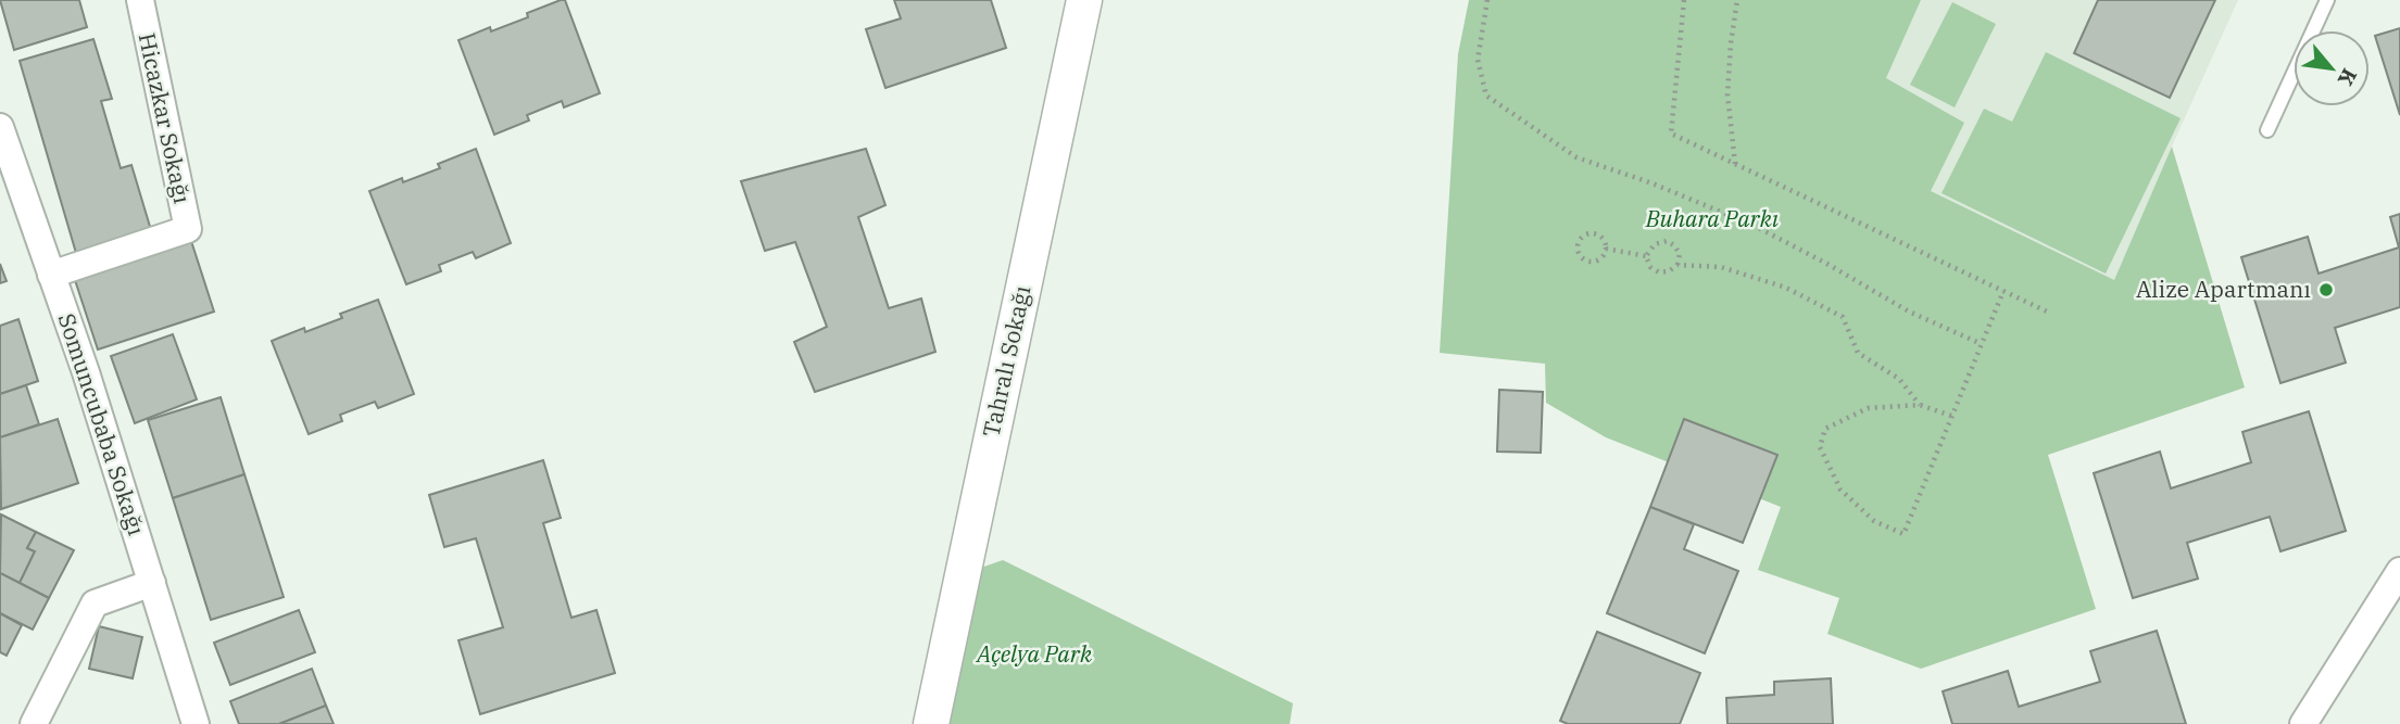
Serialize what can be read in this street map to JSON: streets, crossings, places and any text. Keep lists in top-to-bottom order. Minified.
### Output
{"streets":{"street":["Hicazkar Sokağı","Tahralı Sokağı","Somuncubaba Sokağı"]},"crossings":[["Hicazkar Sokağı","Somuncubaba Sokağı"]],"parks":["Buhara Parkı","Açelya Park"],"places":["Alize Apartmanı"],"north":"bottom right"}
